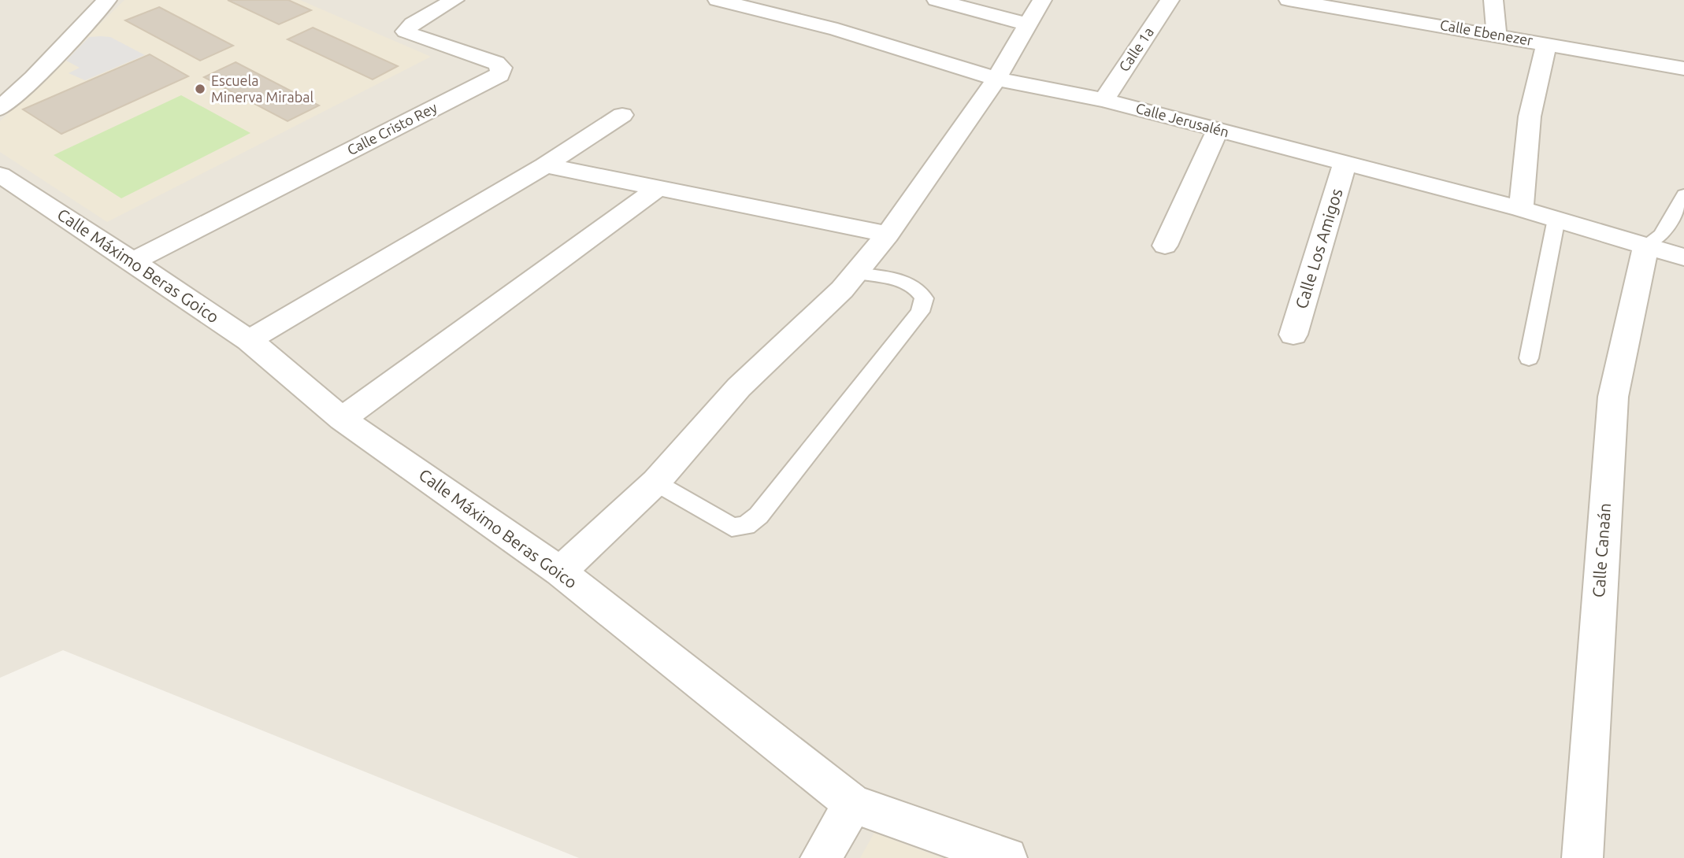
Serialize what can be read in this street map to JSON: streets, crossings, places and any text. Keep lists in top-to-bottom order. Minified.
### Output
{"streets":{"street":["Calle Ebenezer","Calle 1a","Calle Jerusalén","Calle Cristo Rey","Calle Los Amigos","Calle Máximo Beras Goico","Calle Canaán"]},"crossings":[["Calle 1a","Calle Jerusalén"],["Calle Jerusalén","Calle Los Amigos"],["Calle Jerusalén","Calle Canaán"],["Calle Cristo Rey","Calle Máximo Beras Goico"]],"places":["Escuela Minerva Mirabal"]}
